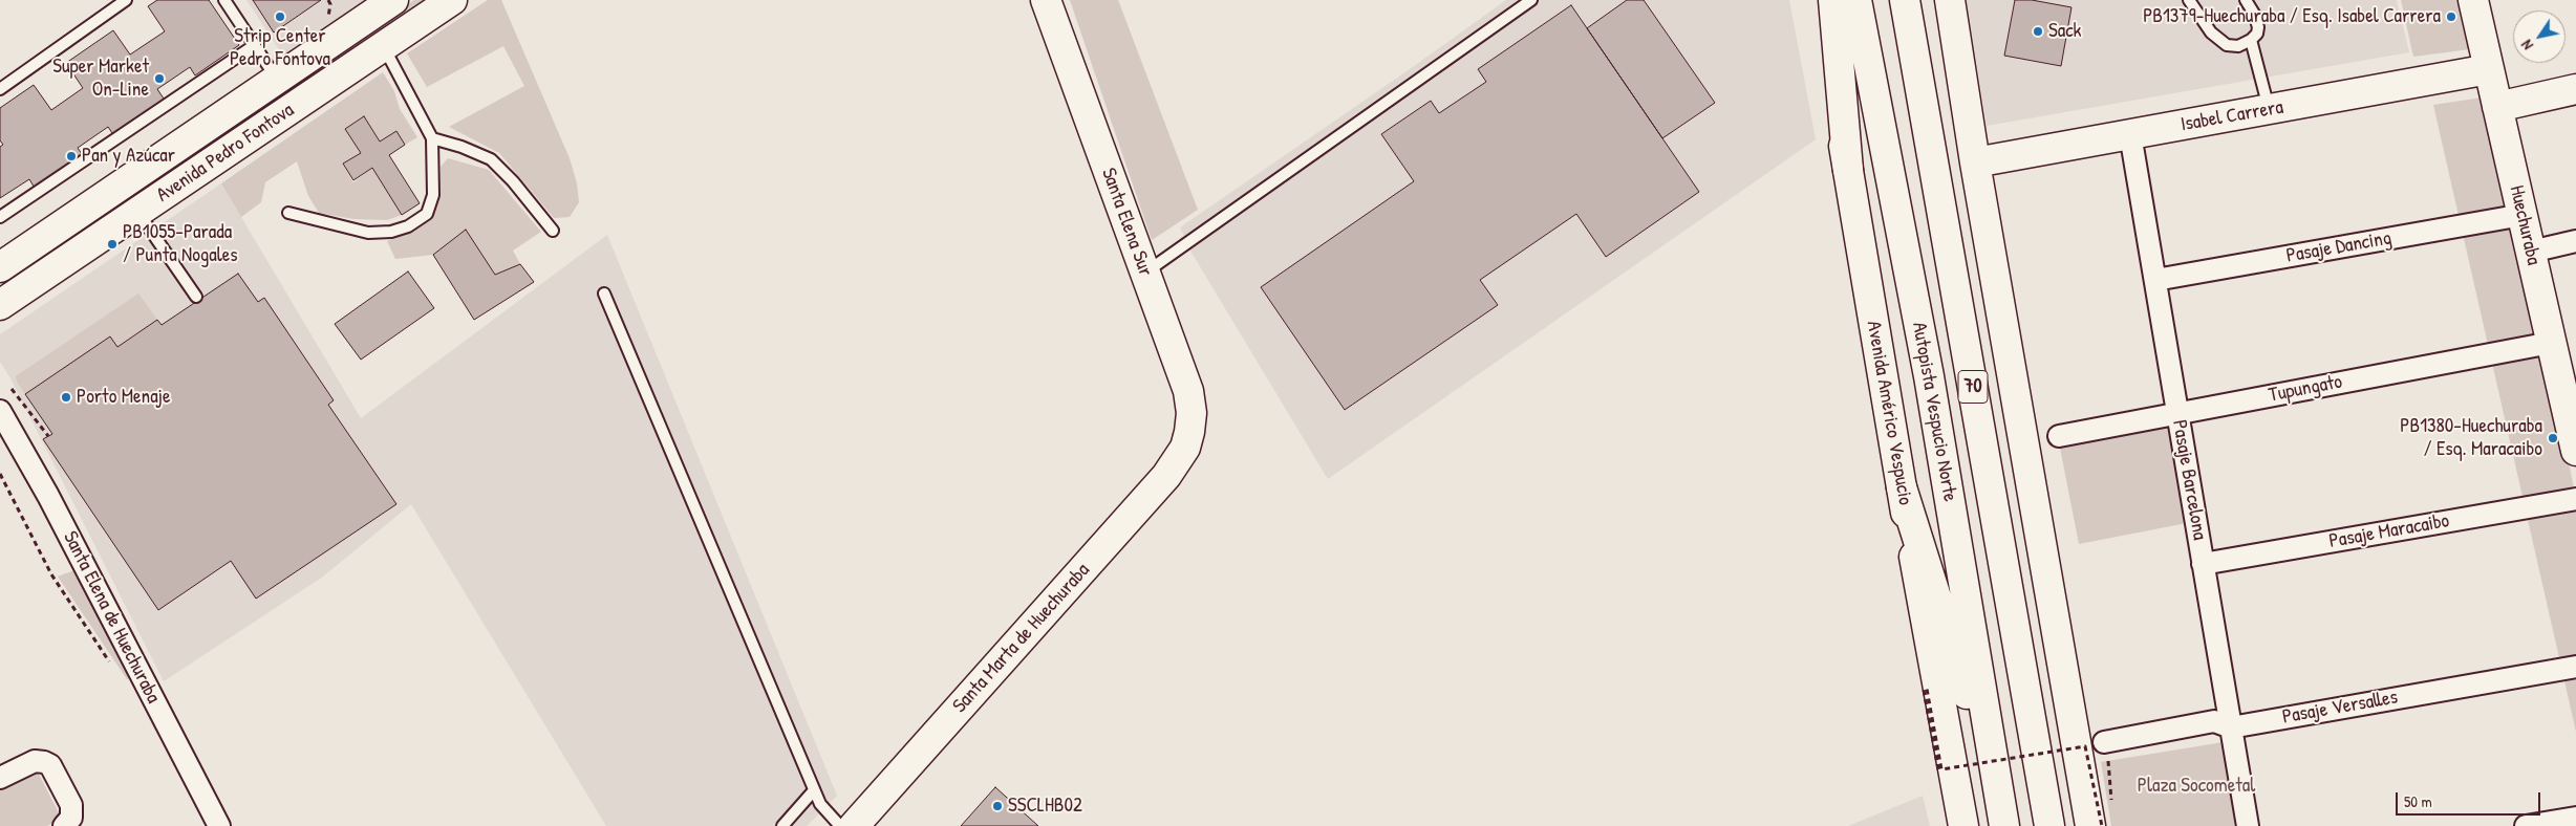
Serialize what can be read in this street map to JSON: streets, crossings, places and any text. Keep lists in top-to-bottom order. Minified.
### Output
{"streets":{"main road":["Isabel Carrera","Avenida Pedro Fontova","Santa Elena Sur","Huechuraba","70","Autopista Vespucio Norte","Avenida Américo Vespucio","Santa Marta de Huechuraba"],"street":["Pasaje Dancing","Tupungato","Pasaje Barcelona","Pasaje Maracaibo","Santa Elena de Huechuraba","Pasaje Versalles"]},"crossings":[["Isabel Carrera","Huechuraba"],["Isabel Carrera","Pasaje Barcelona"],["Santa Elena Sur","Santa Marta de Huechuraba"],["Huechuraba","Pasaje Dancing"],["Huechuraba","Tupungato"],["Pasaje Dancing","Pasaje Barcelona"],["Tupungato","Pasaje Barcelona"],["Pasaje Barcelona","Pasaje Maracaibo"],["Pasaje Barcelona","Pasaje Versalles"]],"parks":["Plaza Socometal"],"places":["Strip Center Pedro Fontova","PB1379-Huechuraba / Esq. Isabel Carrera","Sack","Super Market On-Line","Pan y Azúcar","PB1055-Parada / Punta Nogales","Porto Menaje","PB1380-Huechuraba / Esq. Maracaibo","SSCLHB02"],"scale_bar":"50 m","north":"bottom left"}
